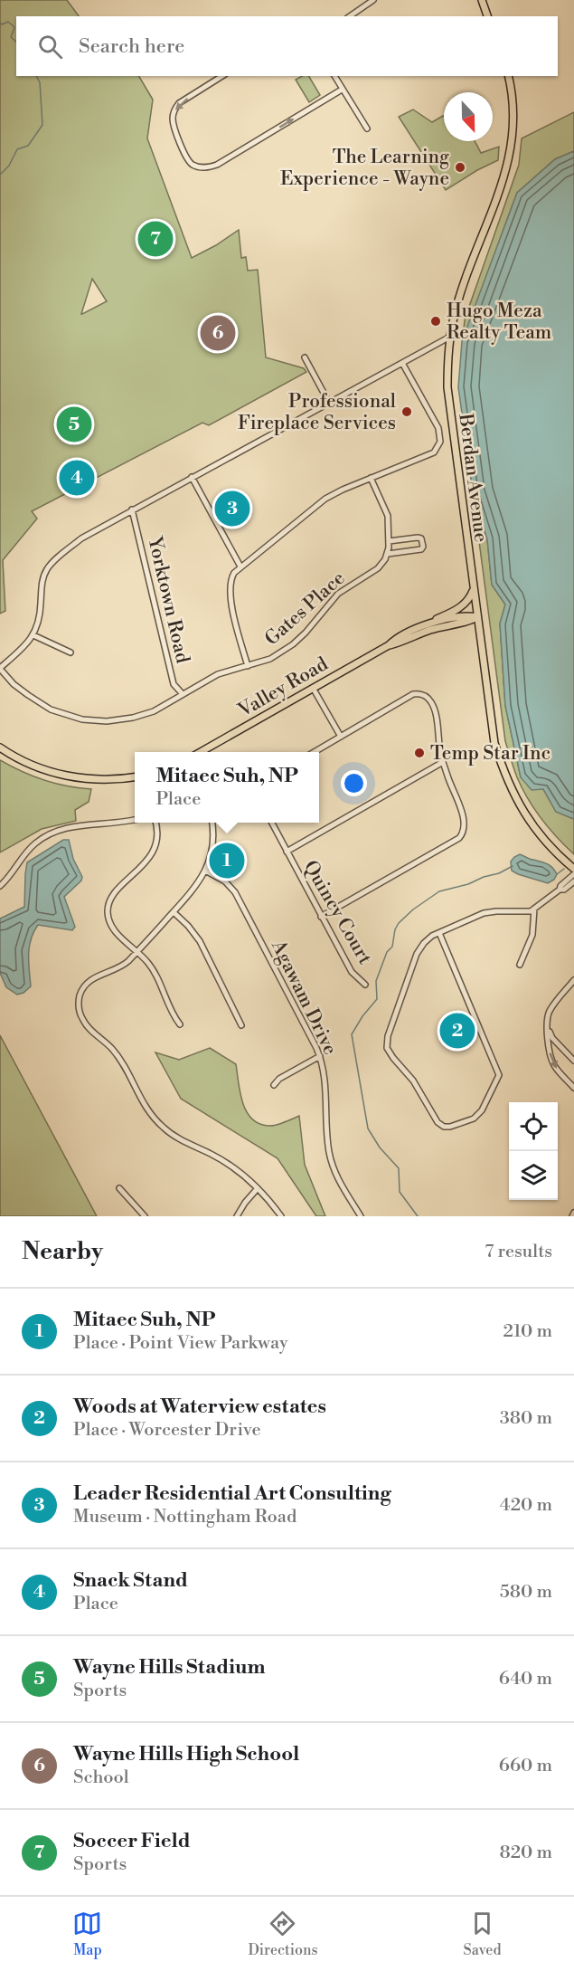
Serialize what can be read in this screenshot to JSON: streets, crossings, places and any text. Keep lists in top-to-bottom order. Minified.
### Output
{"streets":{"main road":["Berdan Avenue","Valley Road"],"street":["Yorktown Road","Gates Place","Quincy Court","Agawam Drive"]},"crossings":[["Berdan Avenue","Valley Road"],["Yorktown Road","Gates Place"]],"places":["The Learning Experience - Wayne","Hugo Meza Realty Team","Professional Fireplace Services","Temp Star Inc"],"north":"bottom","page":{"search":"Search here","pins":["7","6","5","4","3","1","2"],"popup":["Mitaec Suh, NP","Place"],"heading":["Nearby","7 results"],"list":[{"mark":"1","name":"Mitaec Suh, NP","note":"Place · Point View Parkway","value":"210 m"},{"mark":"2","name":"Woods at Waterview estates","note":"Place · Worcester Drive","value":"380 m"},{"mark":"3","name":"Leader Residential Art Consulting","note":"Museum · Nottingham Road","value":"420 m"},{"mark":"4","name":"Snack Stand","note":"Place","value":"580 m"},{"mark":"5","name":"Wayne Hills Stadium","note":"Sports","value":"640 m"},{"mark":"6","name":"Wayne Hills High School","note":"School","value":"660 m"},{"mark":"7","name":"Soccer Field","note":"Sports","value":"820 m"}],"nav":["Map","Directions","Saved"]}}
